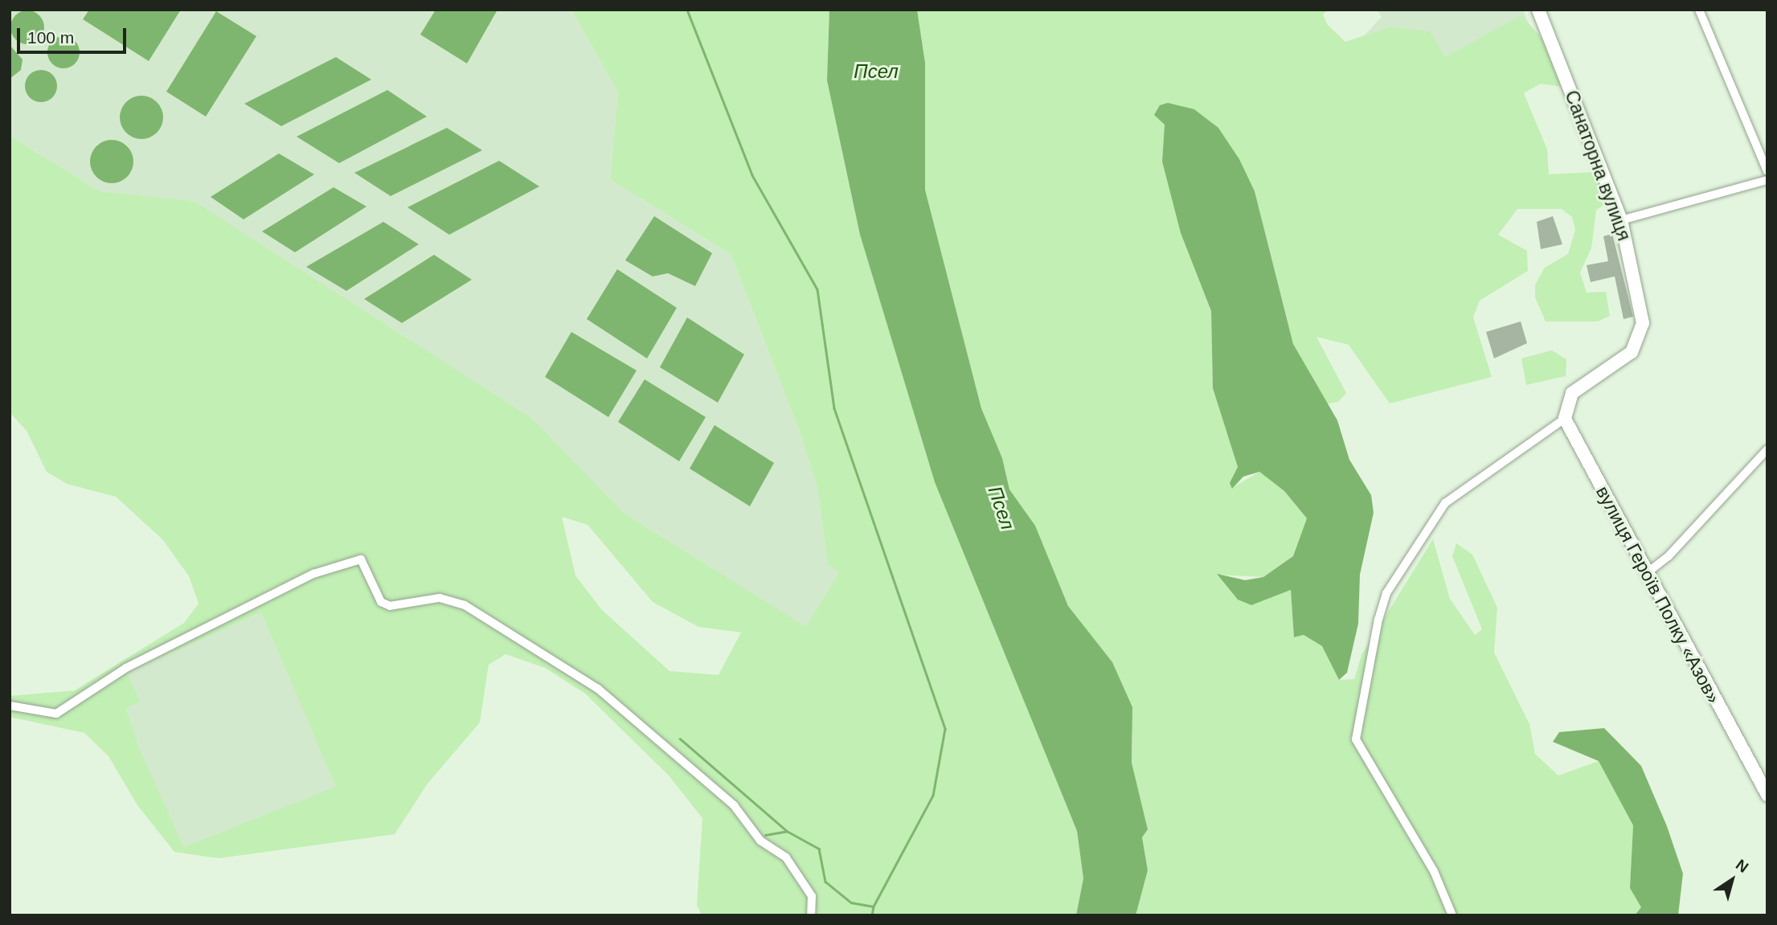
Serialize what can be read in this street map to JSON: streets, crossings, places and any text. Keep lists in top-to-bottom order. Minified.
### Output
{"streets":{"main road":["Санаторна вулиця","вулиця Героїв Полку «Азов»"]},"crossings":[["Санаторна вулиця","вулиця Героїв Полку «Азов»"]],"water":["Псел"],"scale_bar":"100 m","north":"top right"}
